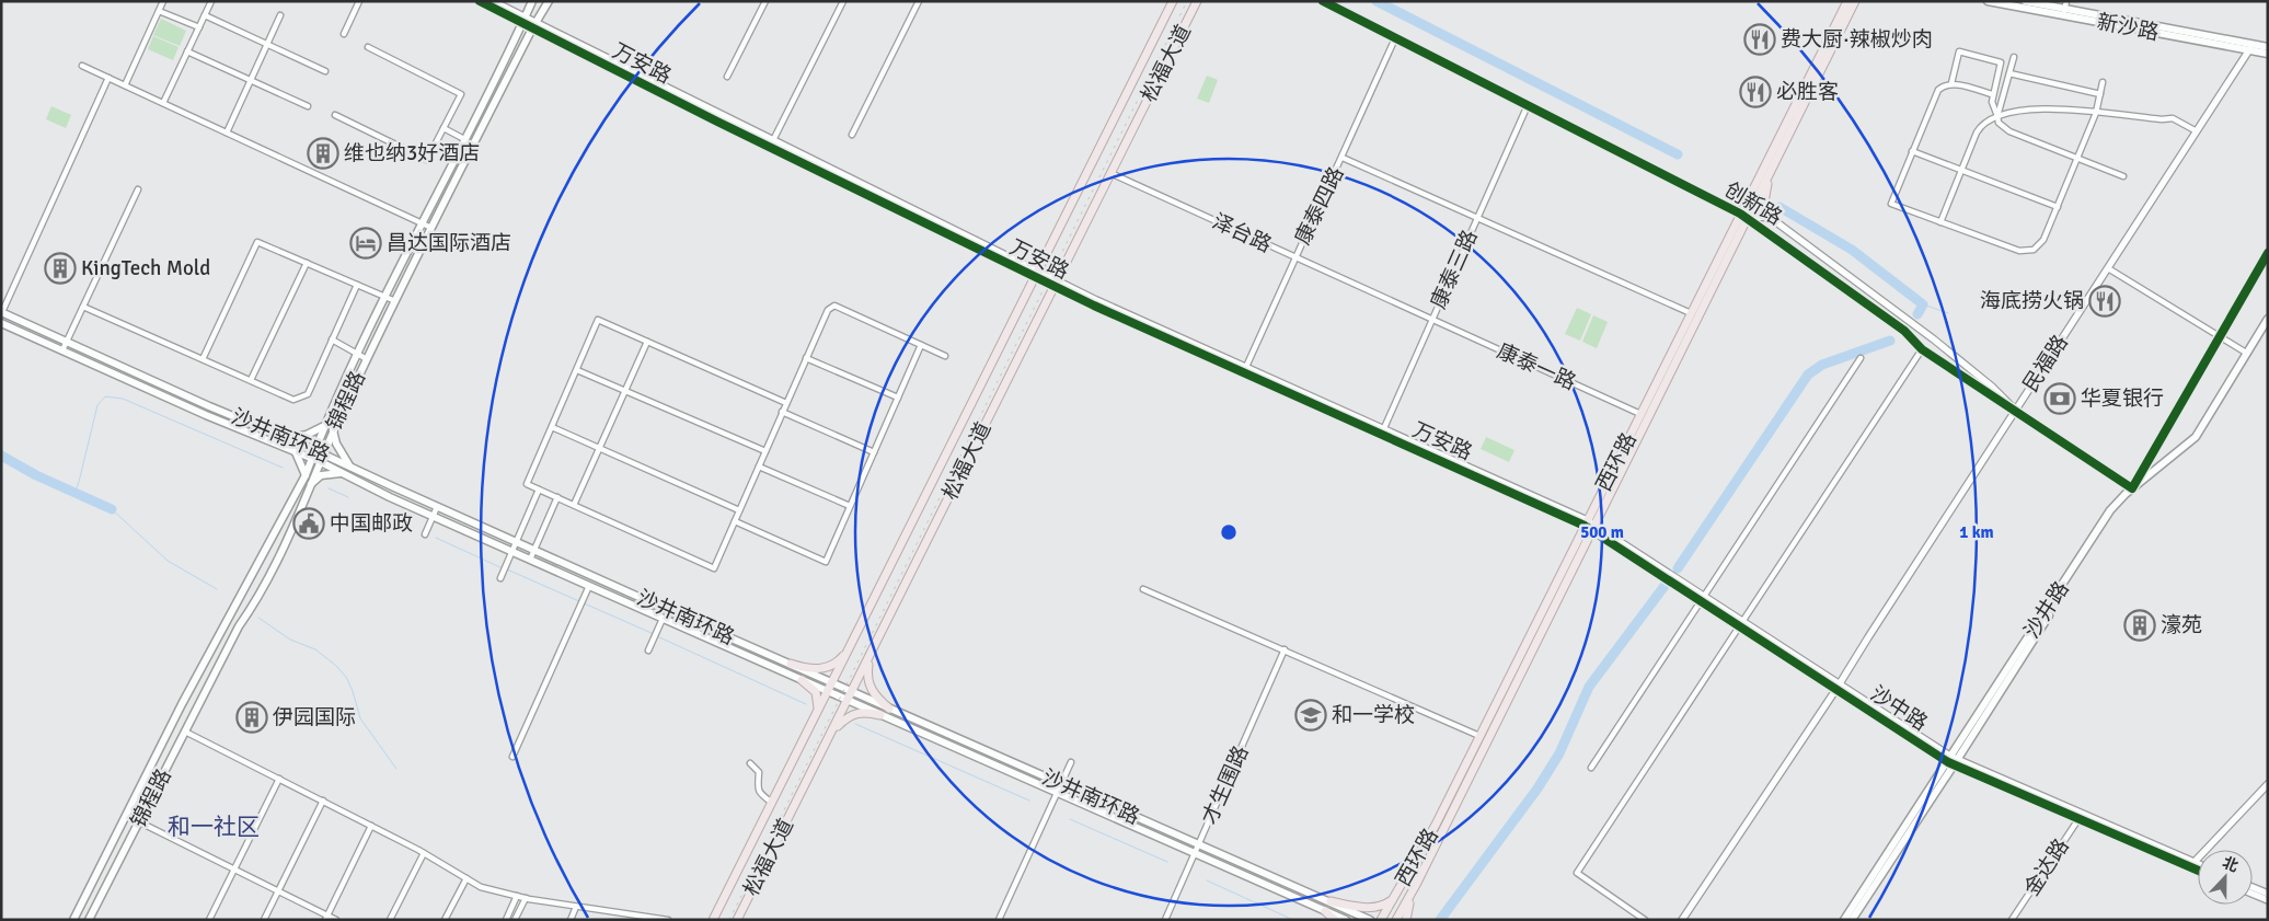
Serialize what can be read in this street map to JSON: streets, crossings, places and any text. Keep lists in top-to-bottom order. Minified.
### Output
{"streets":{"main road":["新沙路","松福大道","锦程路","沙井南环路","西环路","沙井路"],"street":["万安路","创新路","康泰四路","泽台路","康泰三路","民福路","康泰一路","沙中路","才生围路","金达路"]},"crossings":[["新沙路","民福路"],["万安路","松福大道"],["万安路","康泰四路"],["万安路","康泰三路"],["万安路","锦程路"],["万安路","西环路"],["万安路","沙中路"],["松福大道","泽台路"],["松福大道","沙井南环路"],["创新路","康泰四路"],["创新路","康泰三路"],["创新路","民福路"],["创新路","西环路"],["创新路","沙井路"],["康泰四路","泽台路"],["泽台路","康泰三路"],["泽台路","康泰一路"],["康泰三路","康泰一路"],["民福路","沙中路"],["康泰一路","西环路"],["锦程路","沙井南环路"],["沙井南环路","才生围路"],["西环路","沙中路"],["沙井路","沙中路"],["沙中路","金达路"]],"districts":["和一社区"],"places":{"restaurant":["费大厨·辣椒炒肉","必胜客","海底捞火锅"],"building":["维也纳3好酒店","KingTech Mold","濠苑","伊园国际"],"hotel":["昌达国际酒店"],"bank":["华夏银行"],"public building":["中国邮政"],"school or university":["和一学校"]},"north":"top","rings":["500 m","1 km"]}
